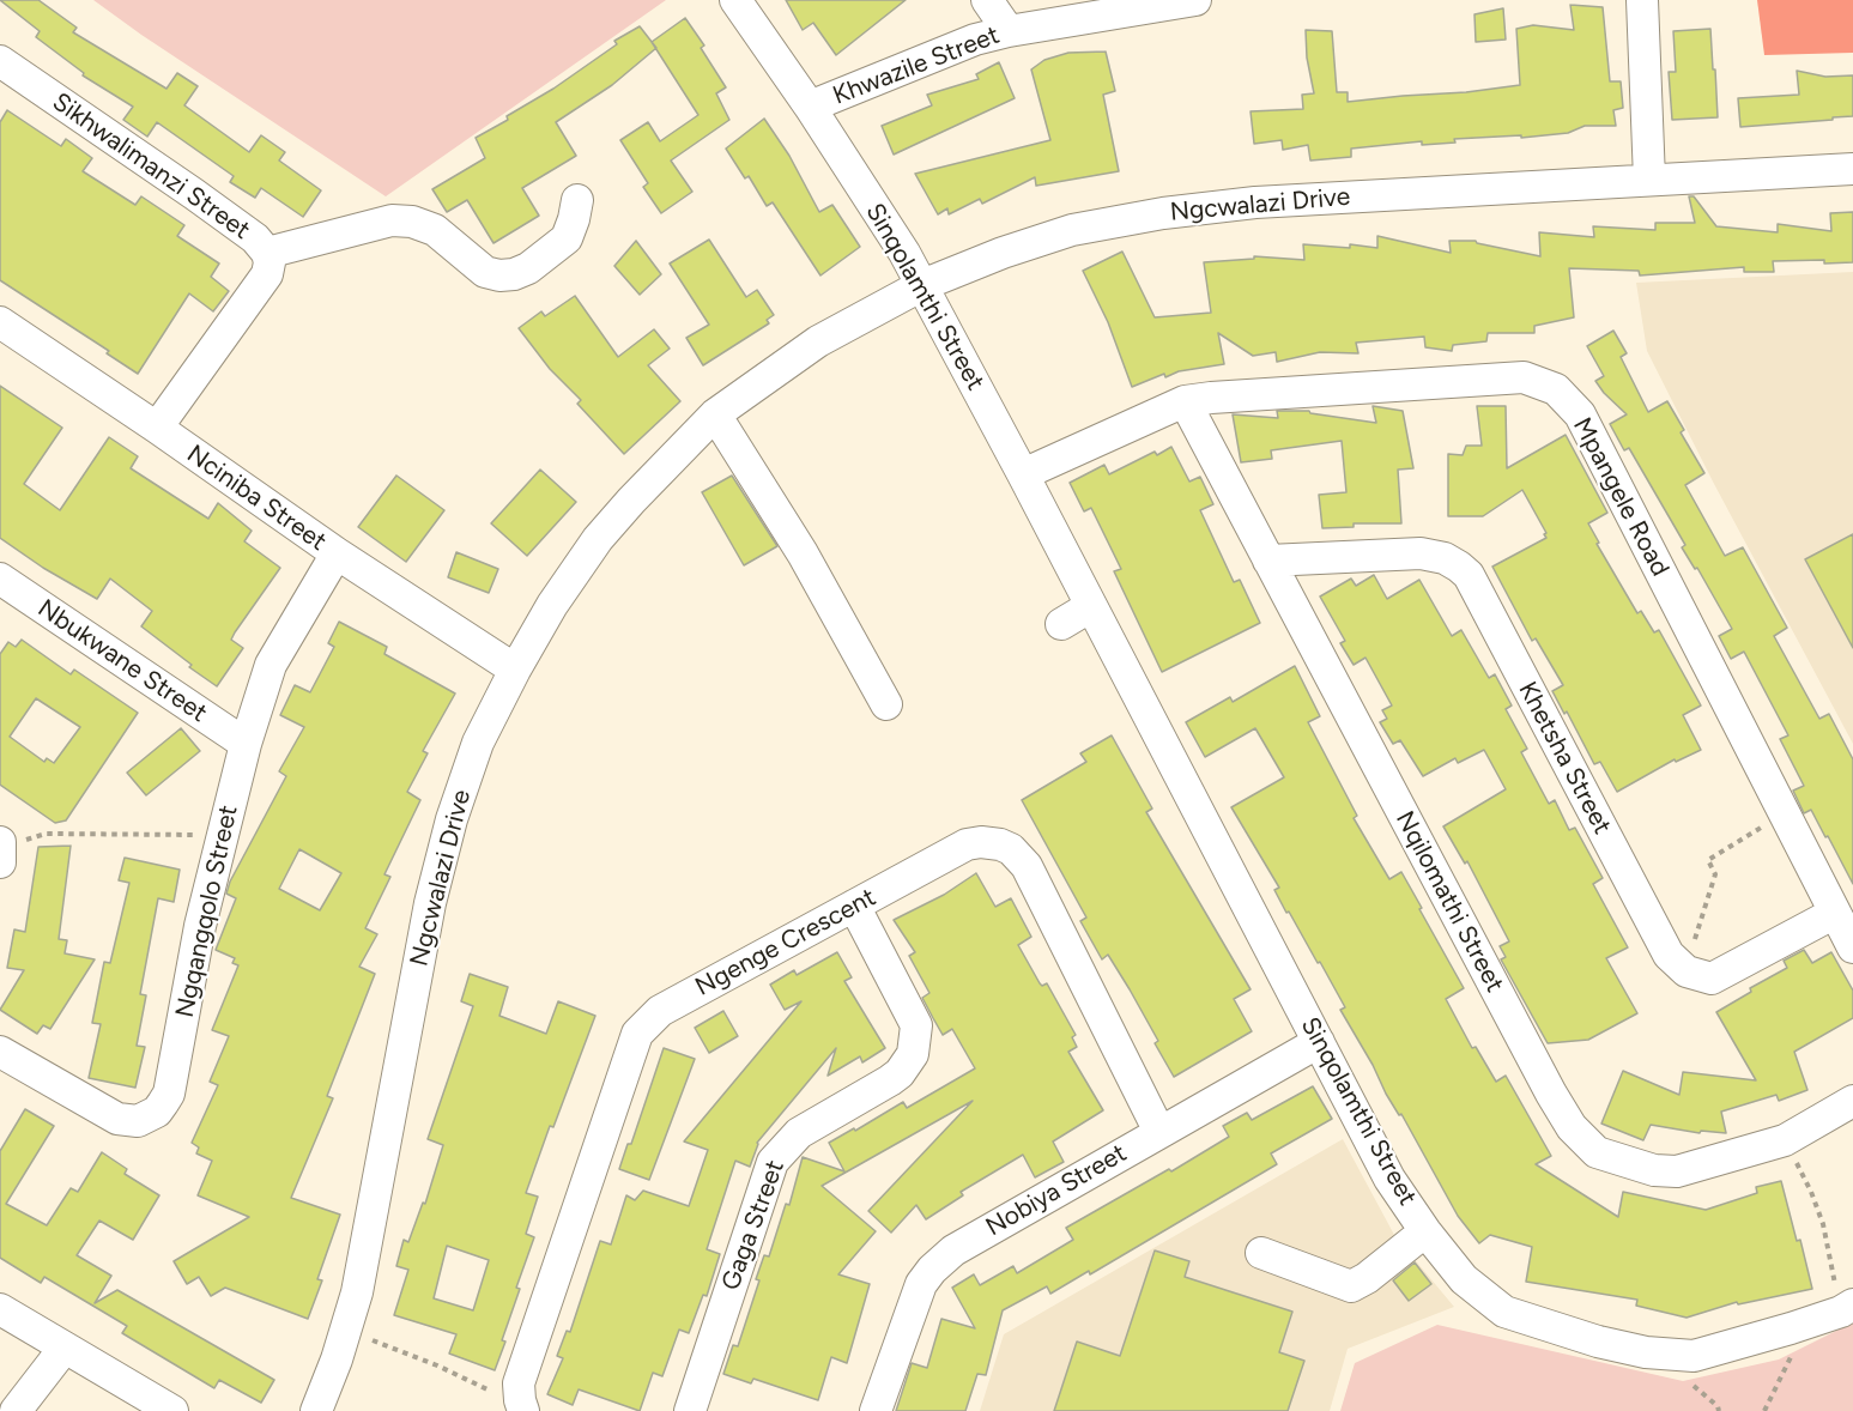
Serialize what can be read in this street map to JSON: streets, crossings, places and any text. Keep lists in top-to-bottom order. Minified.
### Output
{"streets":{"street":["Khwazile Street","Sikhwalimanzi Street","Ngcwalazi Drive","Sinqolamthi Street","Mpangele Road","Nciniba Street","Nbukwane Street","Khetsha Street","Nqilomathi Street","Ngqangqolo Street","Ngenge Crescent","Nobiya Street","Gaga Street"]},"crossings":[["Khwazile Street","Sinqolamthi Street"],["Sikhwalimanzi Street","Nciniba Street"],["Ngcwalazi Drive","Sinqolamthi Street"],["Ngcwalazi Drive","Nciniba Street"],["Sinqolamthi Street","Mpangele Road"],["Sinqolamthi Street","Nobiya Street"],["Mpangele Road","Nqilomathi Street"],["Nciniba Street","Ngqangqolo Street"],["Nbukwane Street","Ngqangqolo Street"],["Khetsha Street","Nqilomathi Street"],["Ngenge Crescent","Nobiya Street"],["Ngenge Crescent","Gaga Street"]]}
